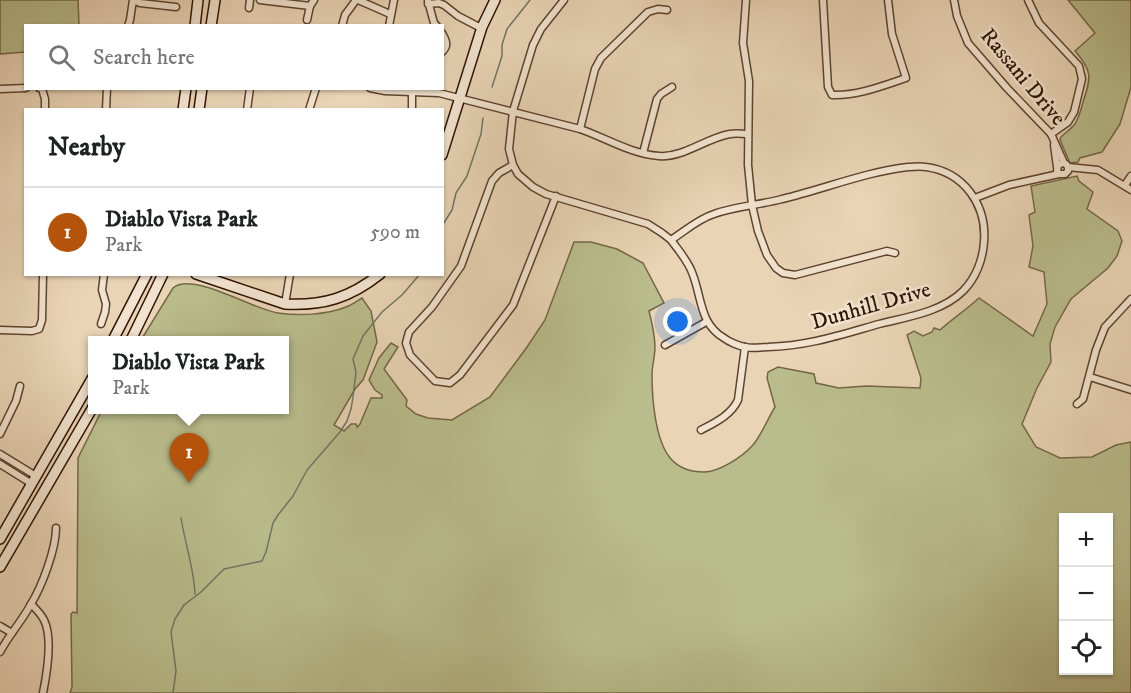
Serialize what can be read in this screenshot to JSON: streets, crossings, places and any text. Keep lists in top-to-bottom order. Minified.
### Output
{"streets":{"street":["Rassani Drive","Dunhill Drive"]},"page":{"search":"Search here","heading":"Nearby","list":[{"mark":"1","name":"Diablo Vista Park","note":"Park","value":"590 m"}],"popup":["Diablo Vista Park","Park"],"pins":"1","map_buttons":["+","−"]}}
